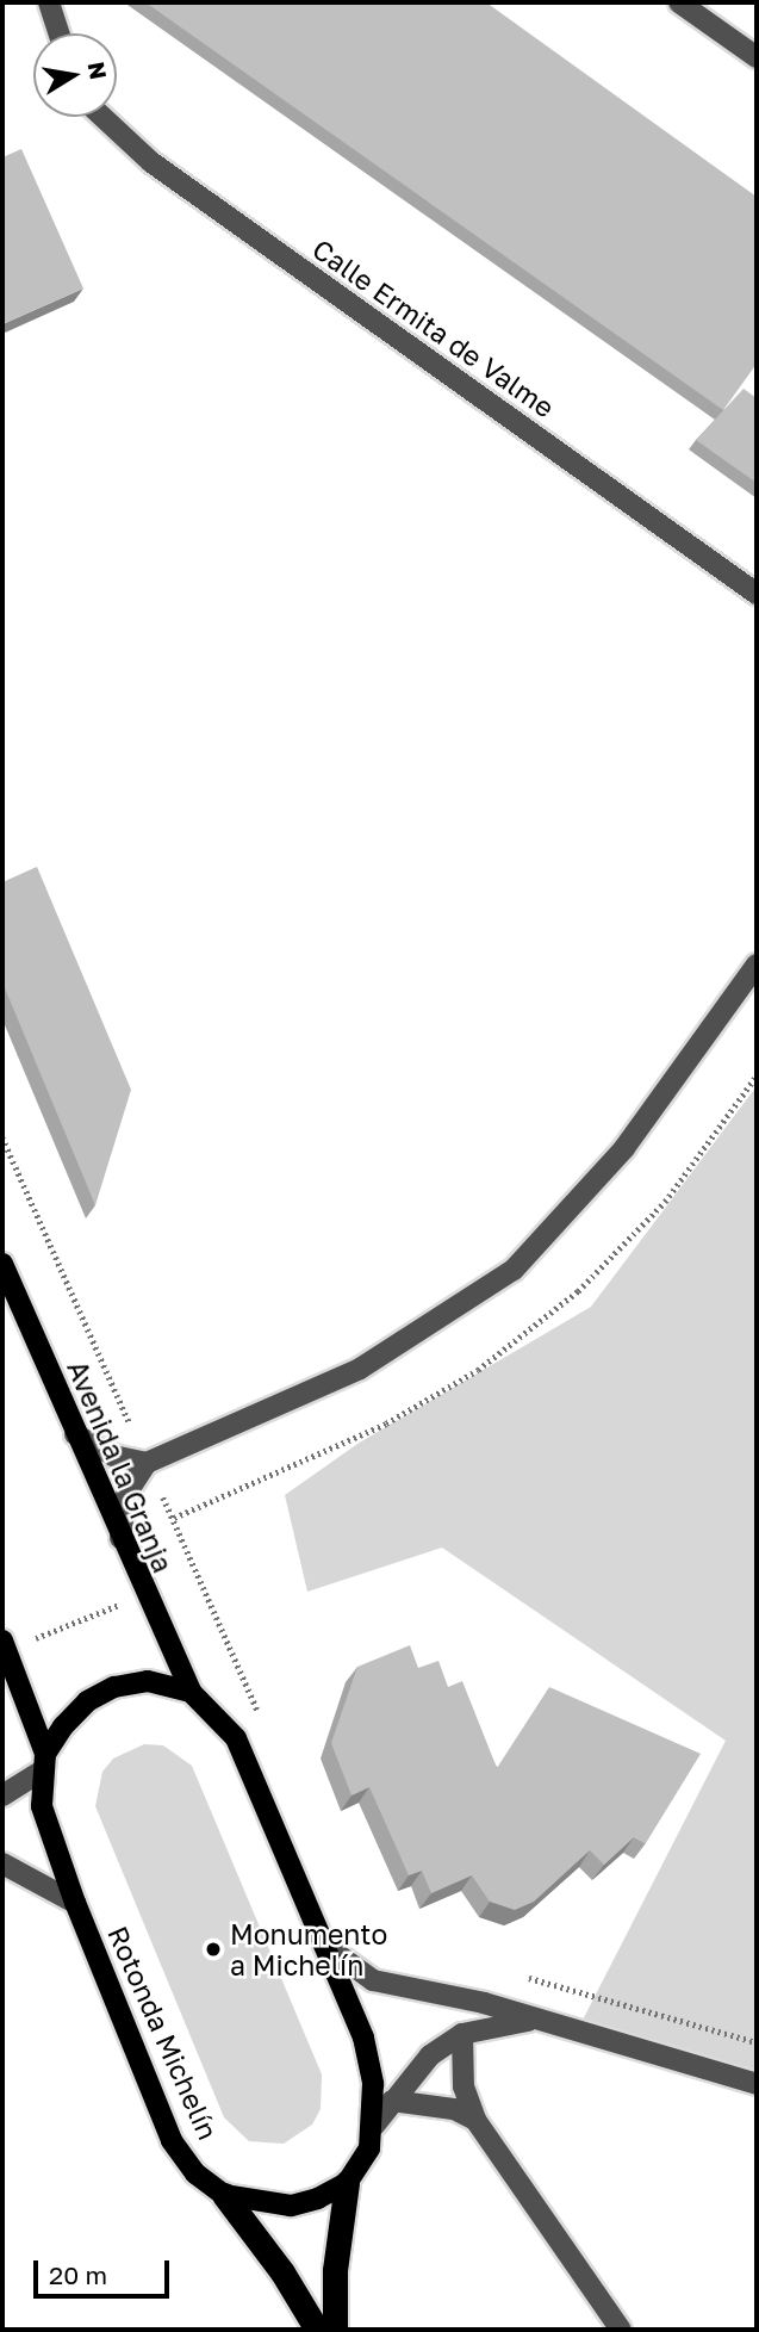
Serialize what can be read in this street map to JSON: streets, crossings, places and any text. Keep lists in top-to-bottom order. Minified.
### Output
{"streets":{"main road":["Avenida la Granja","Rotonda Michelín"],"street":["Calle Ermita de Valme"]},"places":["Monumento a Michelín"],"scale_bar":"20 m","north":"right"}
